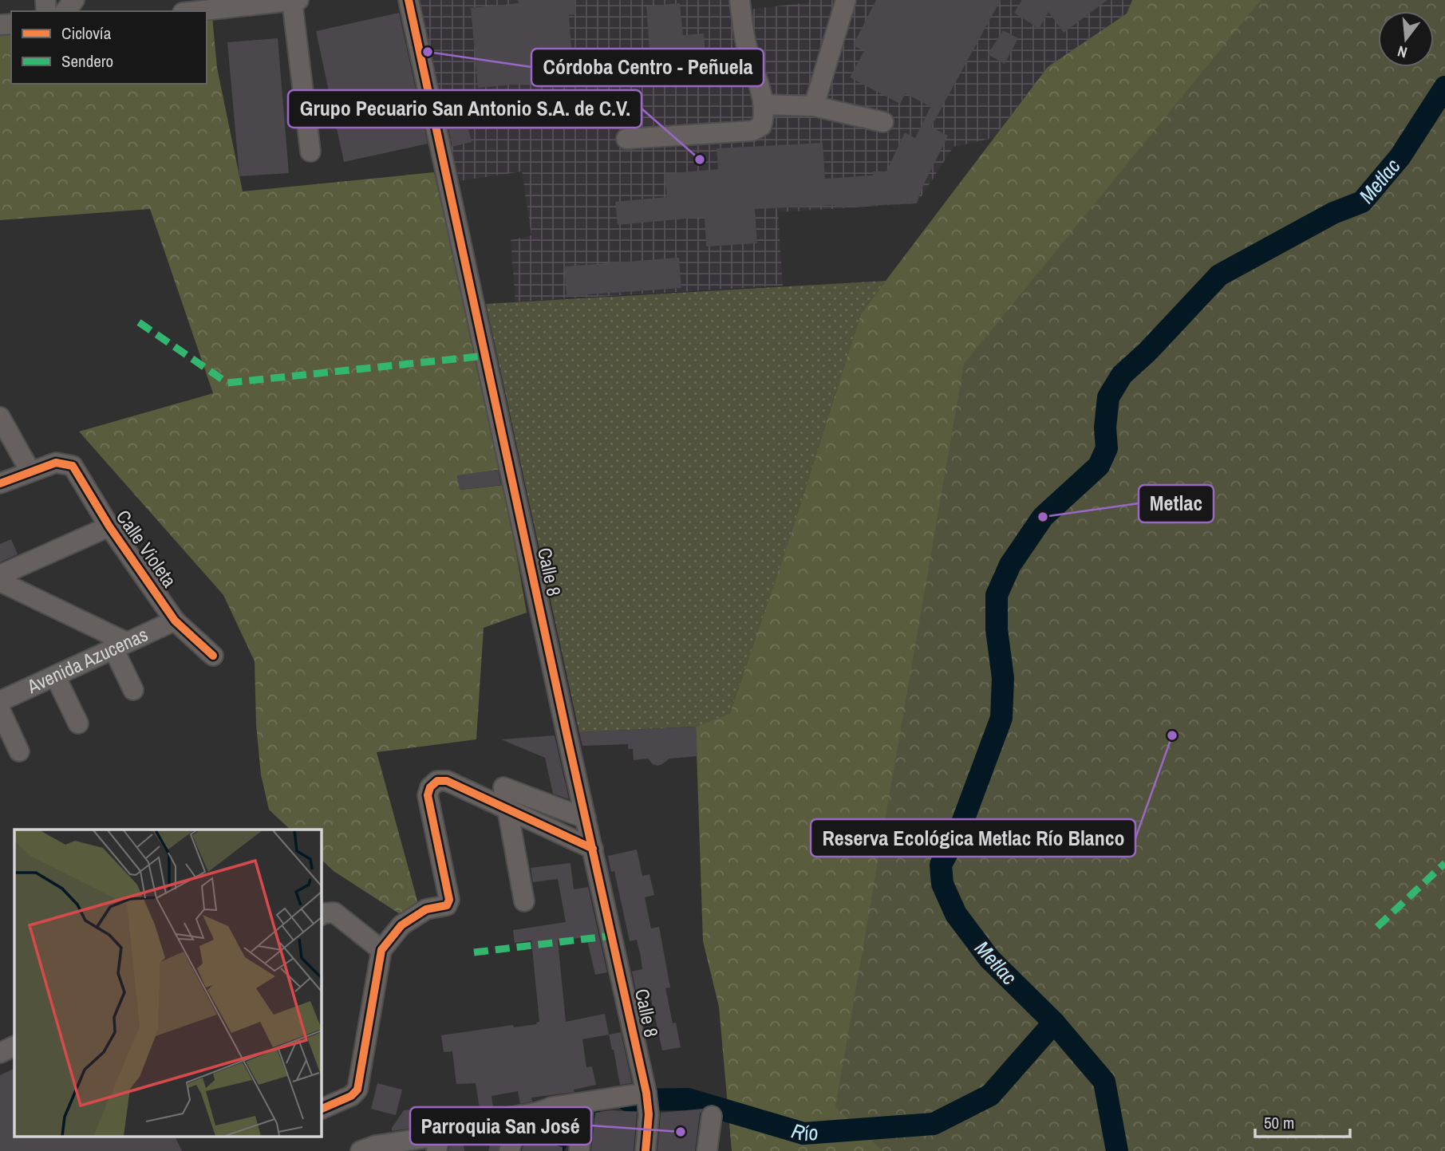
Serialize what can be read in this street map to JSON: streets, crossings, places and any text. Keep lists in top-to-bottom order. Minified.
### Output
{"streets":{"street":["Calle Violeta","Calle 8","Avenida Azucenas"]},"crossings":[["Calle Violeta","Avenida Azucenas"]],"water":["Metlac","Río"],"places":["Córdoba Centro - Peñuela","Grupo Pecuario San Antonio S.A. de C.V.","Metlac","Reserva Ecológica Metlac Río Blanco","Parroquia San José"],"legend":["Ciclovía","Sendero"],"scale_bar":"50 m","north":"bottom"}
